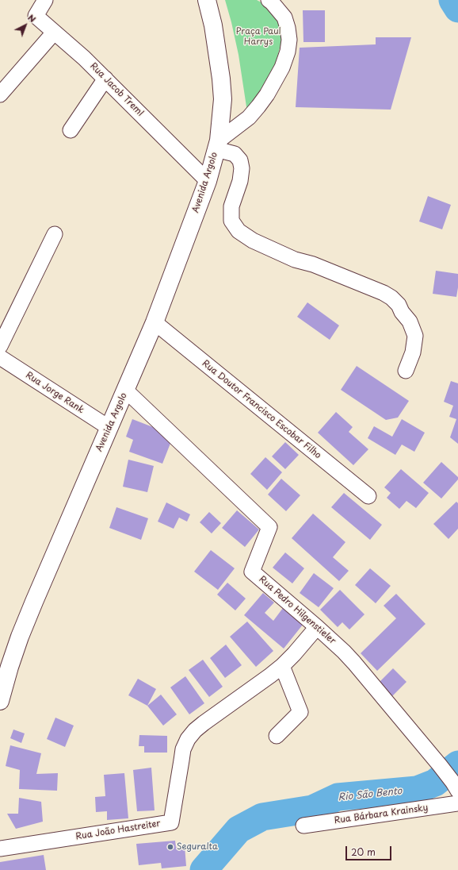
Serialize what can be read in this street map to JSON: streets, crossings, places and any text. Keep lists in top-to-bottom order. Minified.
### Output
{"streets":{"main road":["Avenida Argolo"],"street":["Rua Jacob Treml","Rua Jorge Rank","Rua Doutor Francisco Escobar Filho","Rua Pedro Hilgenstieler","Rua Bárbara Krainsky","Rua João Hastreiter"]},"crossings":[["Rua Jacob Treml","Avenida Argolo"],["Avenida Argolo","Rua Jorge Rank"],["Avenida Argolo","Rua Doutor Francisco Escobar Filho"],["Avenida Argolo","Rua Pedro Hilgenstieler"],["Rua Pedro Hilgenstieler","Rua João Hastreiter"]],"water":["Rio São Bento"],"parks":["Praça Paul Harrys"],"places":["Seguralta"],"scale_bar":"20 m","north":"top right"}
